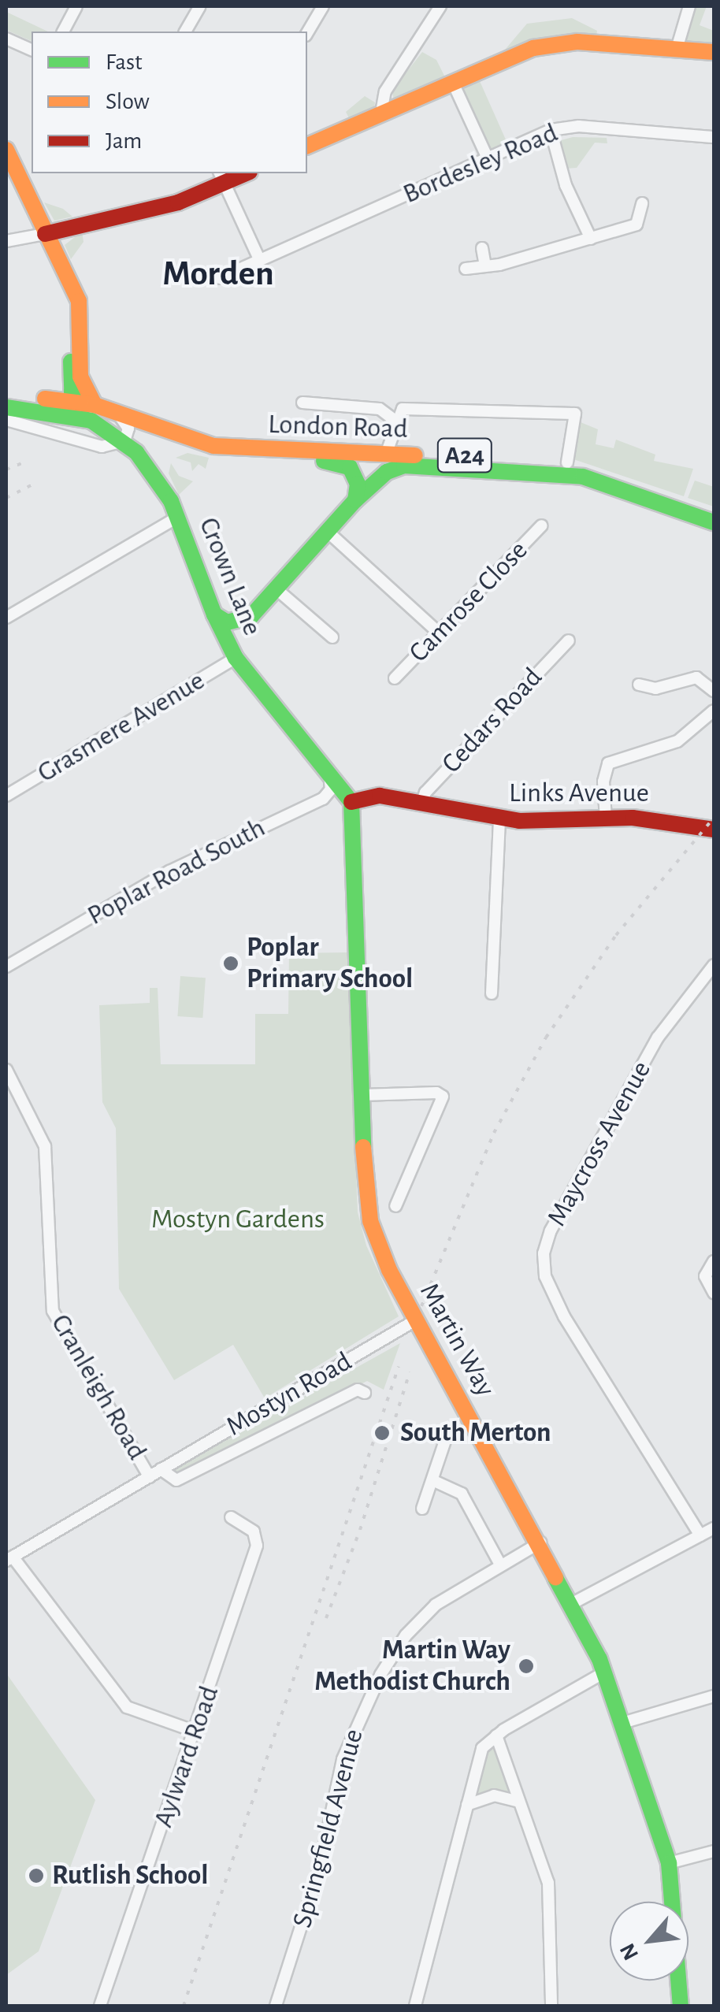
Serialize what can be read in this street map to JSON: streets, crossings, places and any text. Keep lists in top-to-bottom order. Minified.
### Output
{"streets":{"main road":["London Road","A24","Crown Lane","Links Avenue","Martin Way"],"street":["Bordesley Road","Camrose Close","Cedars Road","Grasmere Avenue","Poplar Road South","Maycross Avenue","Cranleigh Road","Mostyn Road","Aylward Road","Springfield Avenue"]},"crossings":[["London Road","A24"],["London Road","Crown Lane"],["Crown Lane","Grasmere Avenue"],["Crown Lane","Links Avenue"],["Crown Lane","Poplar Road South"],["Crown Lane","Martin Way"],["Cedars Road","Links Avenue"],["Links Avenue","Martin Way"],["Martin Way","Mostyn Road"],["Martin Way","Springfield Avenue"],["Cranleigh Road","Mostyn Road"]],"districts":["Morden"],"parks":["Mostyn Gardens"],"places":["Poplar Primary School","South Merton","Martin Way Methodist Church","Rutlish School"],"legend":["Fast","Slow","Jam"],"north":"bottom left"}
